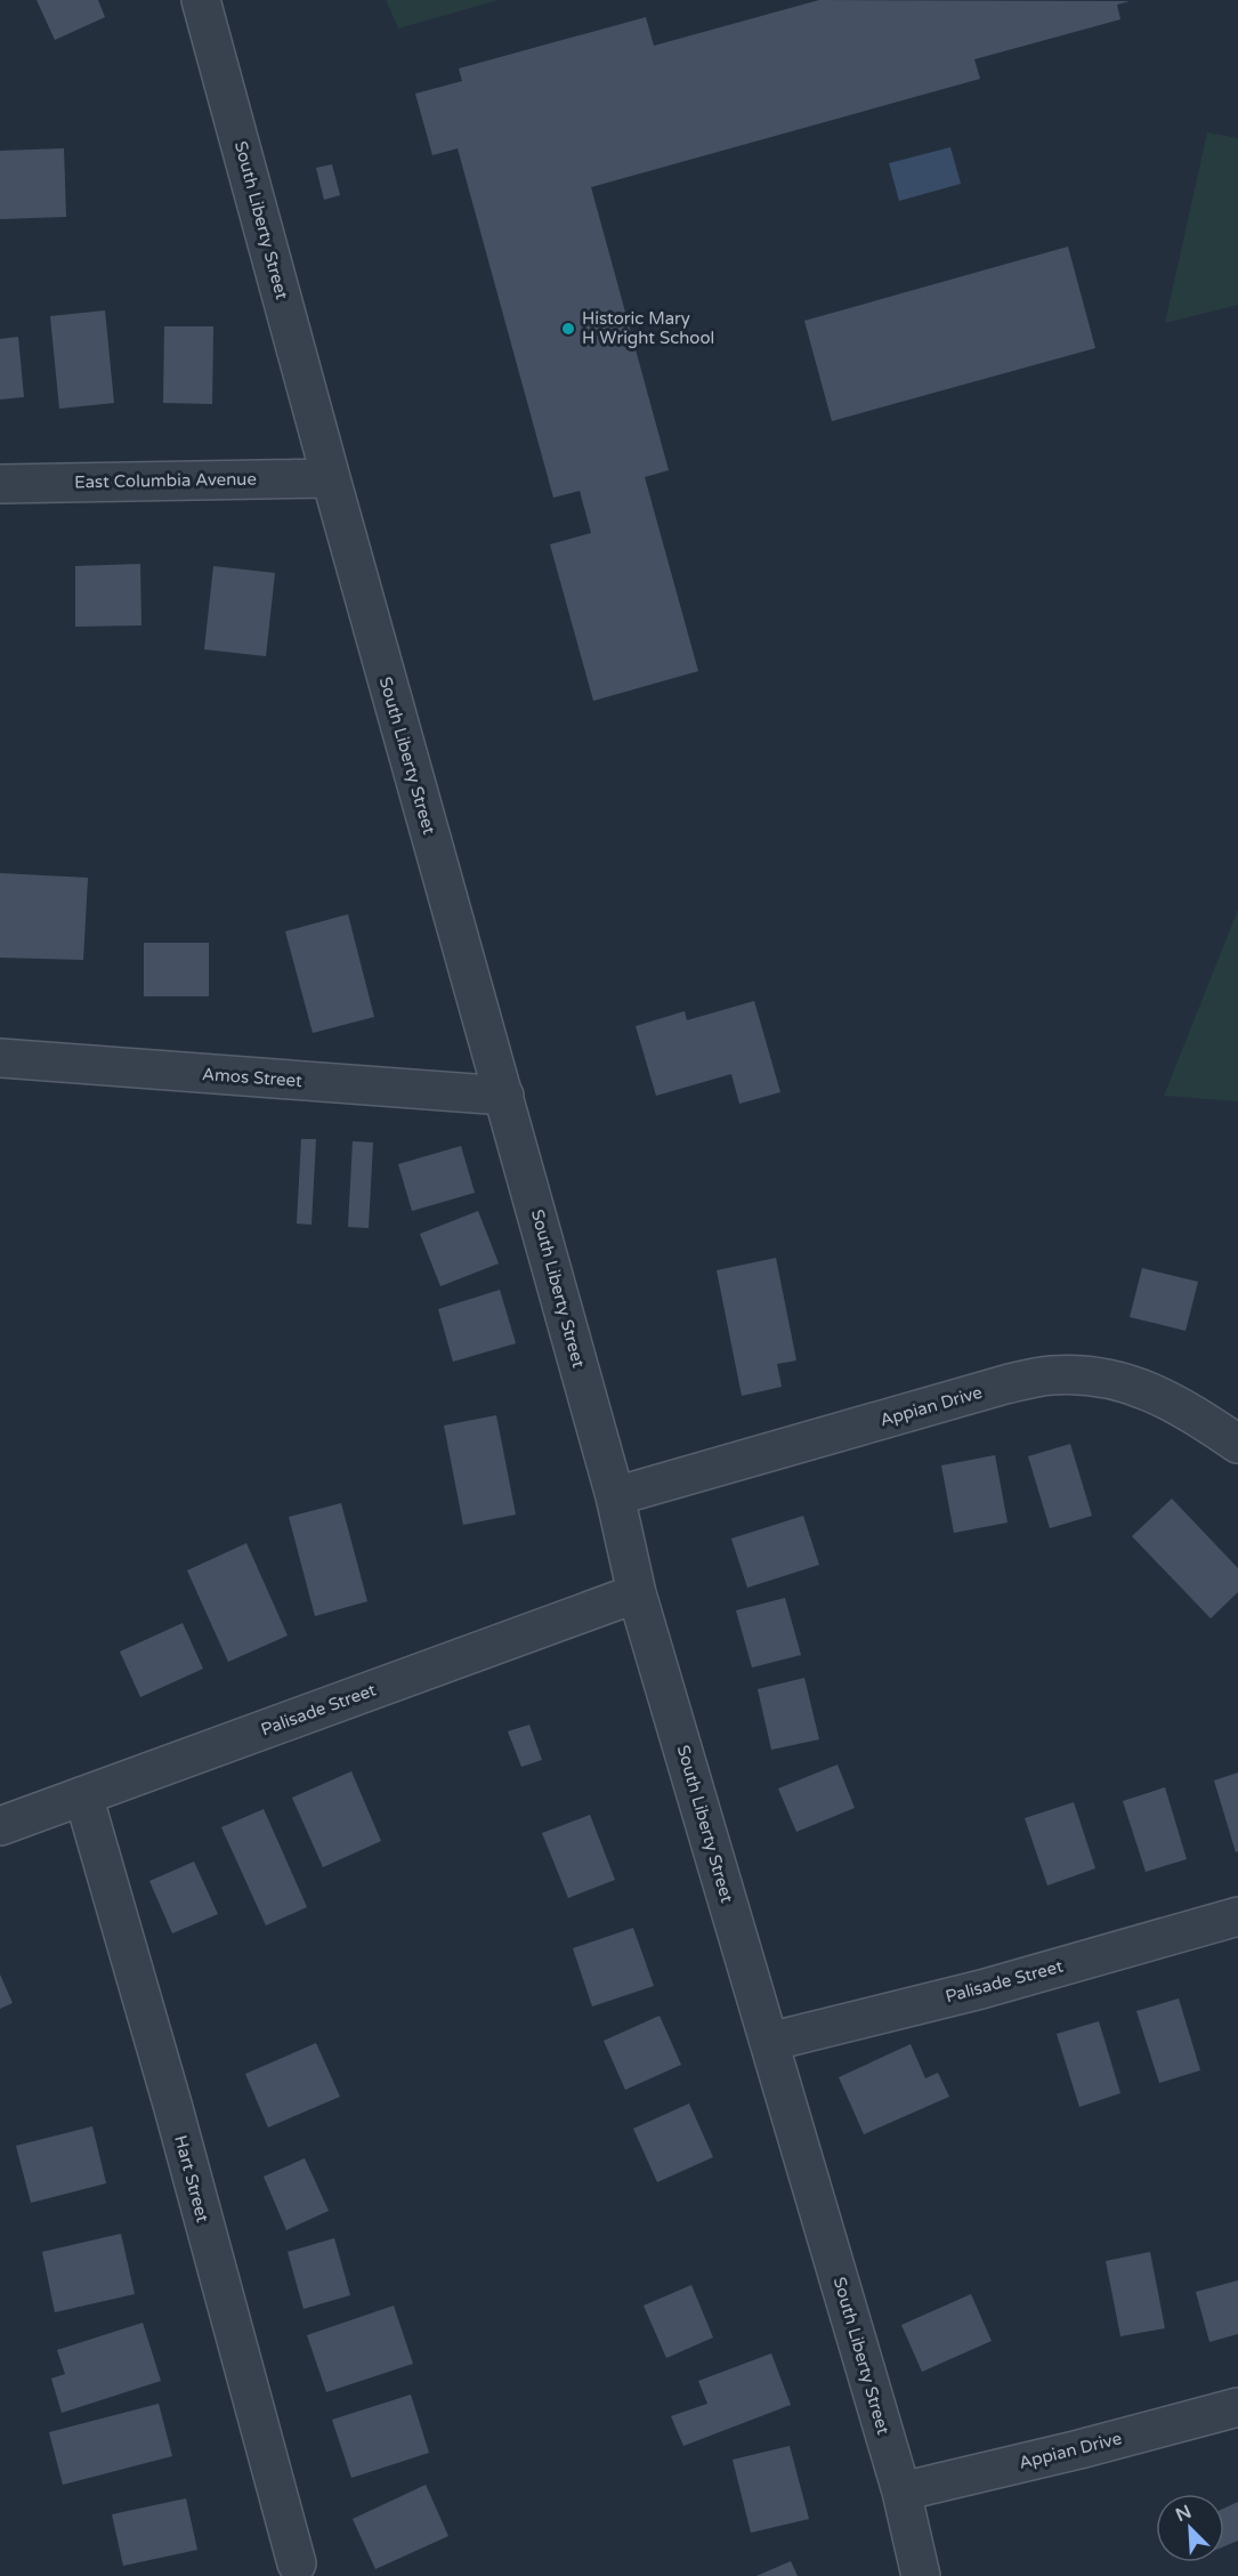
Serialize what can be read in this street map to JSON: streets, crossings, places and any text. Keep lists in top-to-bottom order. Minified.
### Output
{"streets":{"street":["South Liberty Street","East Columbia Avenue","Amos Street","Appian Drive","Palisade Street","Hart Street"]},"crossings":[["South Liberty Street","East Columbia Avenue"],["South Liberty Street","Amos Street"],["South Liberty Street","Appian Drive"],["South Liberty Street","Palisade Street"],["Palisade Street","Hart Street"]],"places":["Historic Mary H Wright School"],"north":"top left"}
